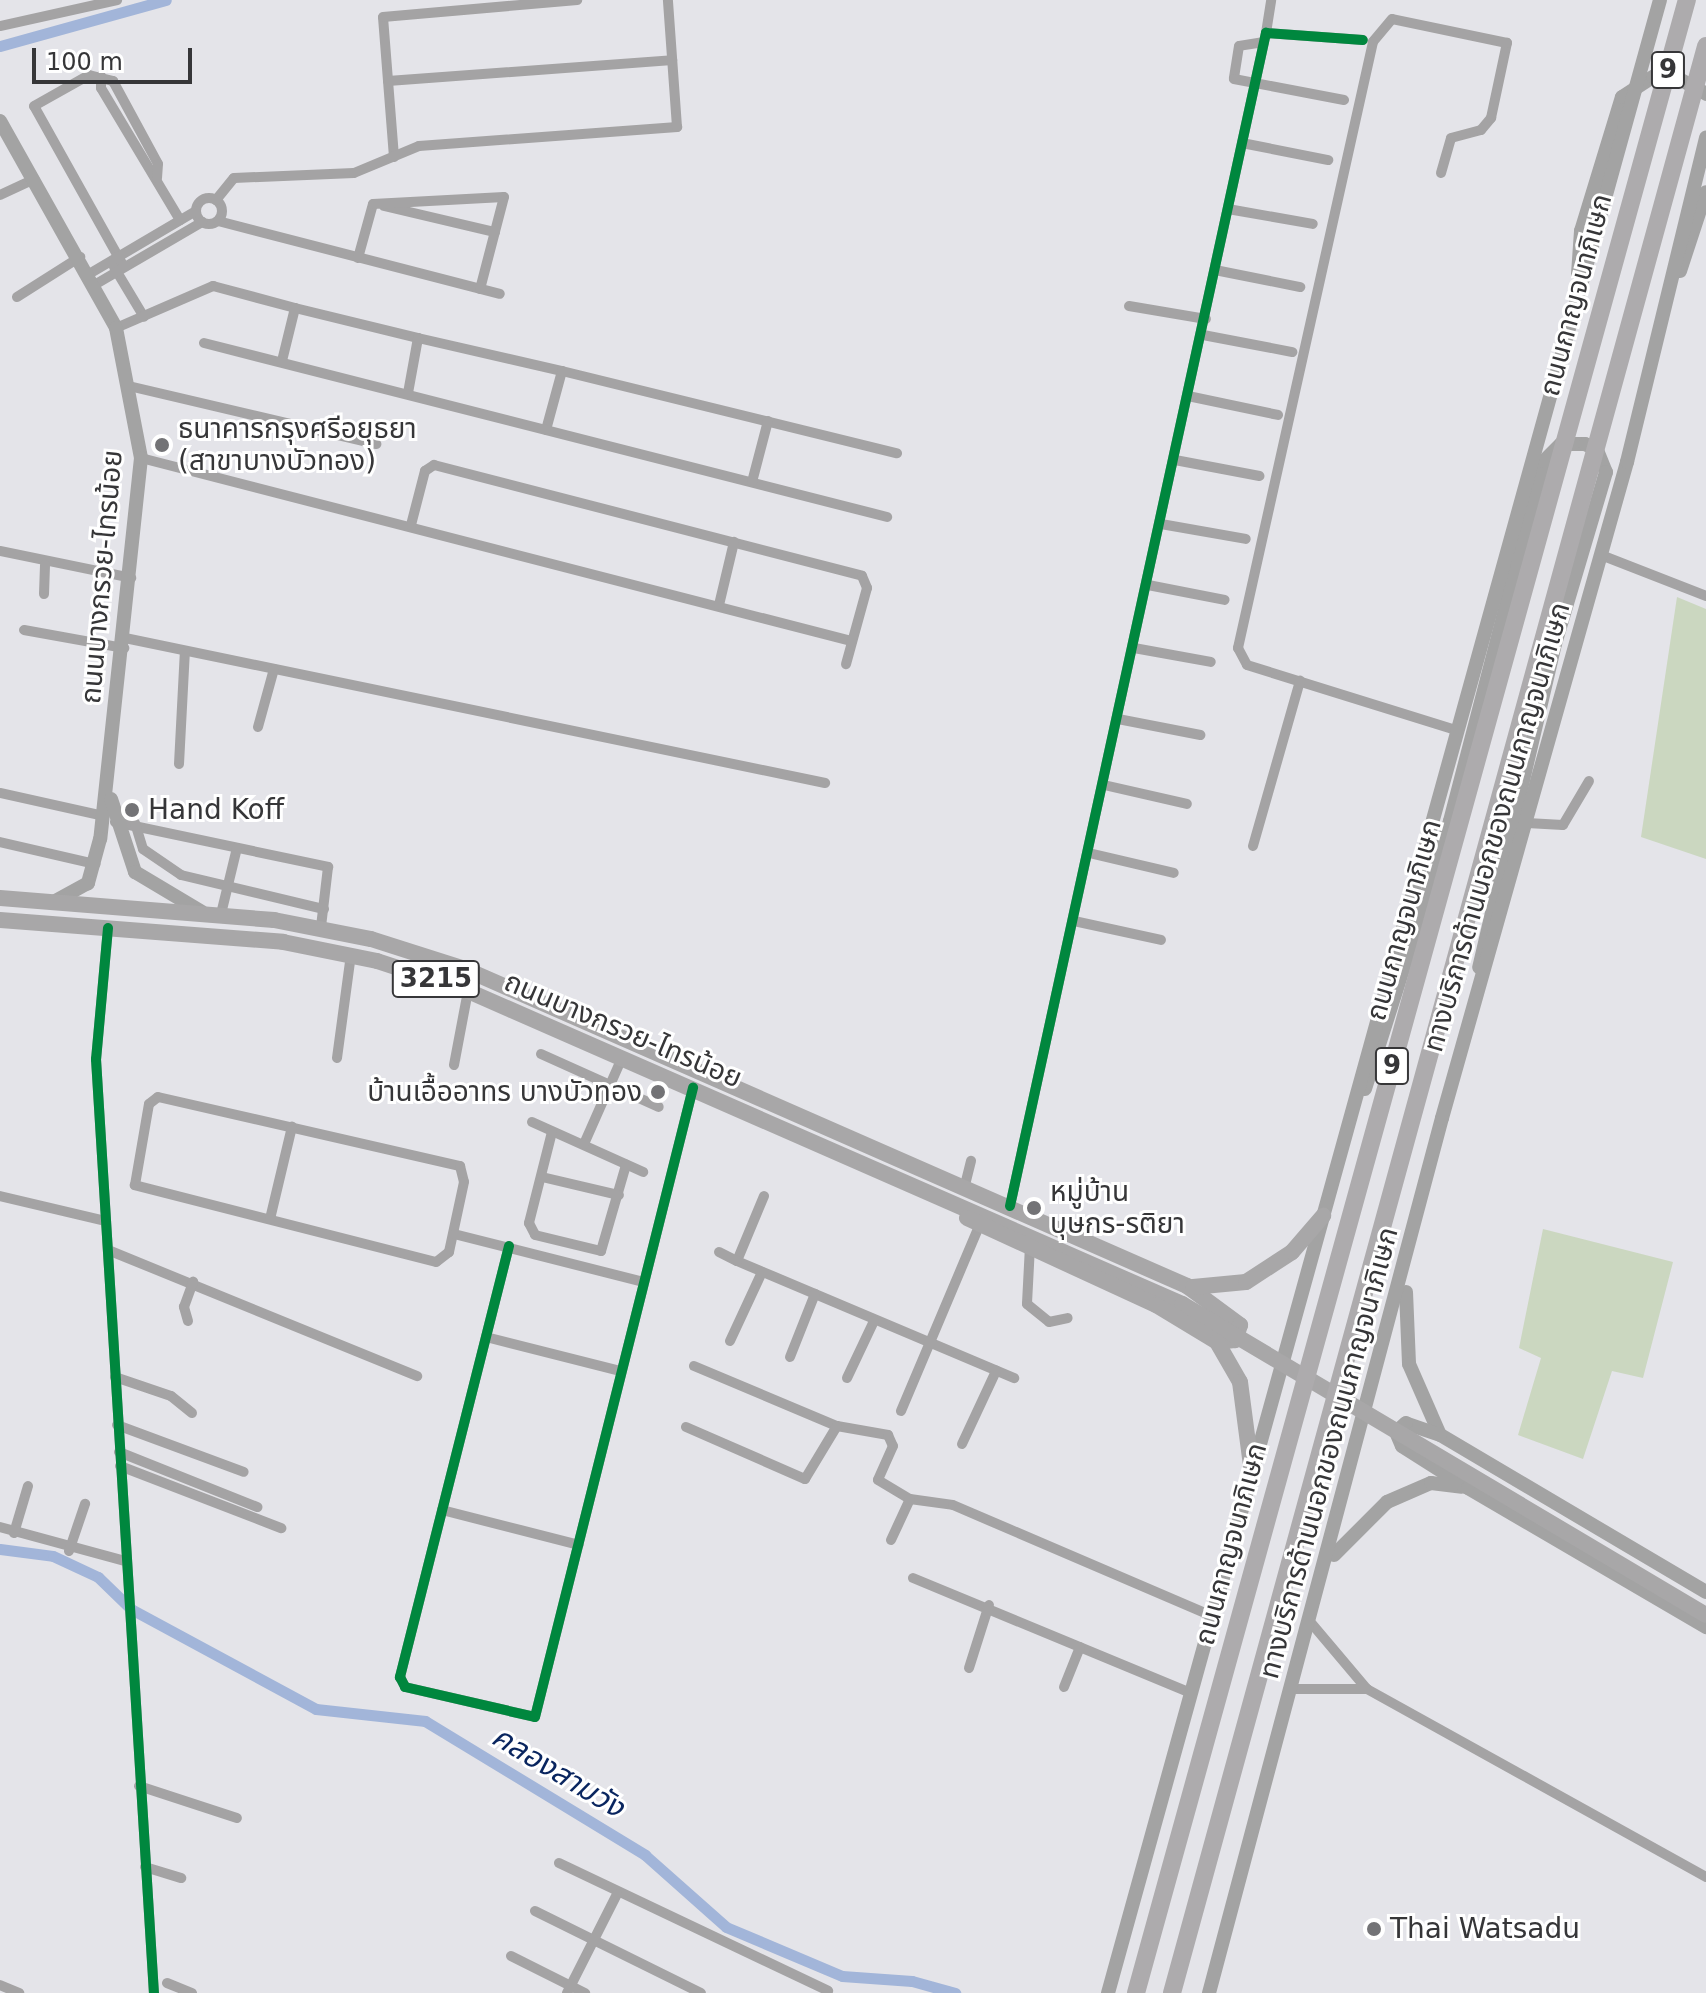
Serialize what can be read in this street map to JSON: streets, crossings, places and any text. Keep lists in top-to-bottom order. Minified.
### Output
{"streets":{"highway":["9","ถนนกาญจนาภิเษก"],"main road":["ถนนบางกรวย-ไทรน้อย","ทางบริการด้านนอกของถนนกาญจนาภิเษก","3215"]},"water":["คลองสามวัง"],"places":["ธนาคารกรุงศรีอยุธยา (สาขาบางบัวทอง)","Hand Koff","บ้านเอื้ออาทร บางบัวทอง","หมู่บ้าน บุษกร-รติยา","Thai Watsadu"],"scale_bar":"100 m"}
